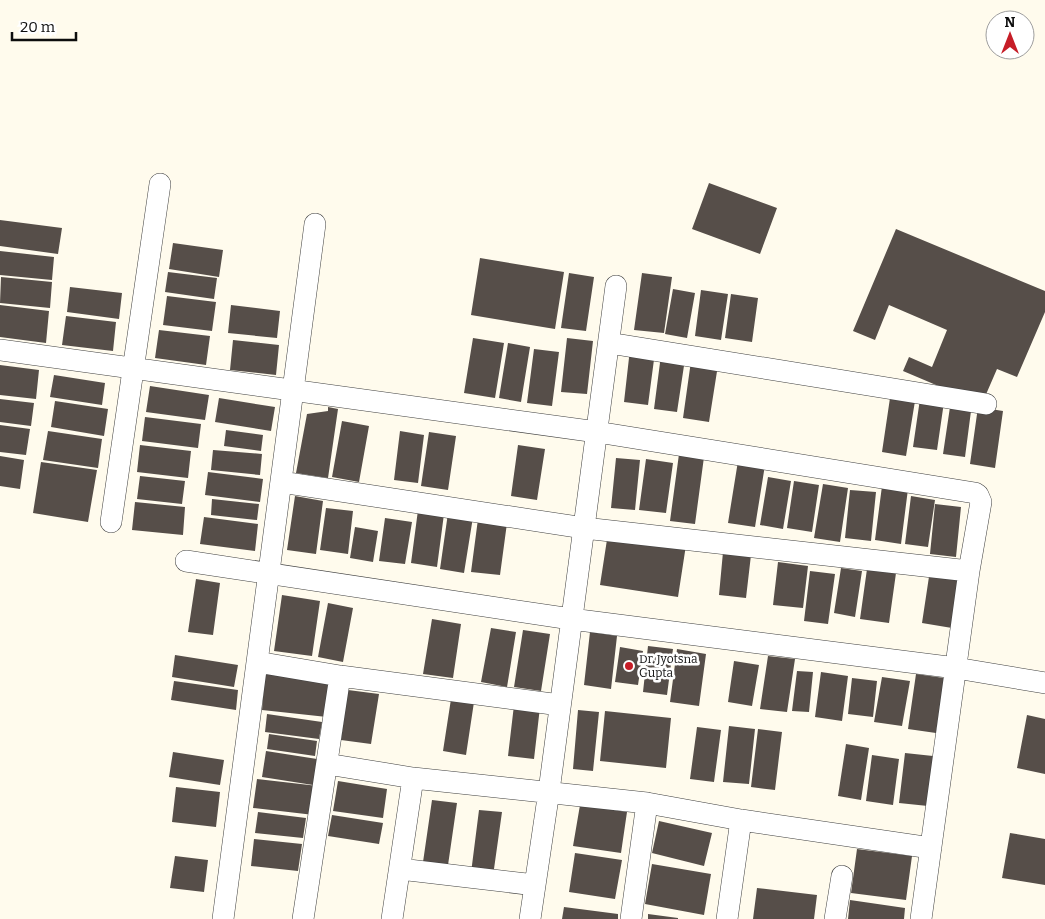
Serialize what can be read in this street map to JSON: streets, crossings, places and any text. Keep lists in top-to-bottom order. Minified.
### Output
{"places":["Dr. Jyotsna Gupta"],"scale_bar":"20 m","north":"top"}
